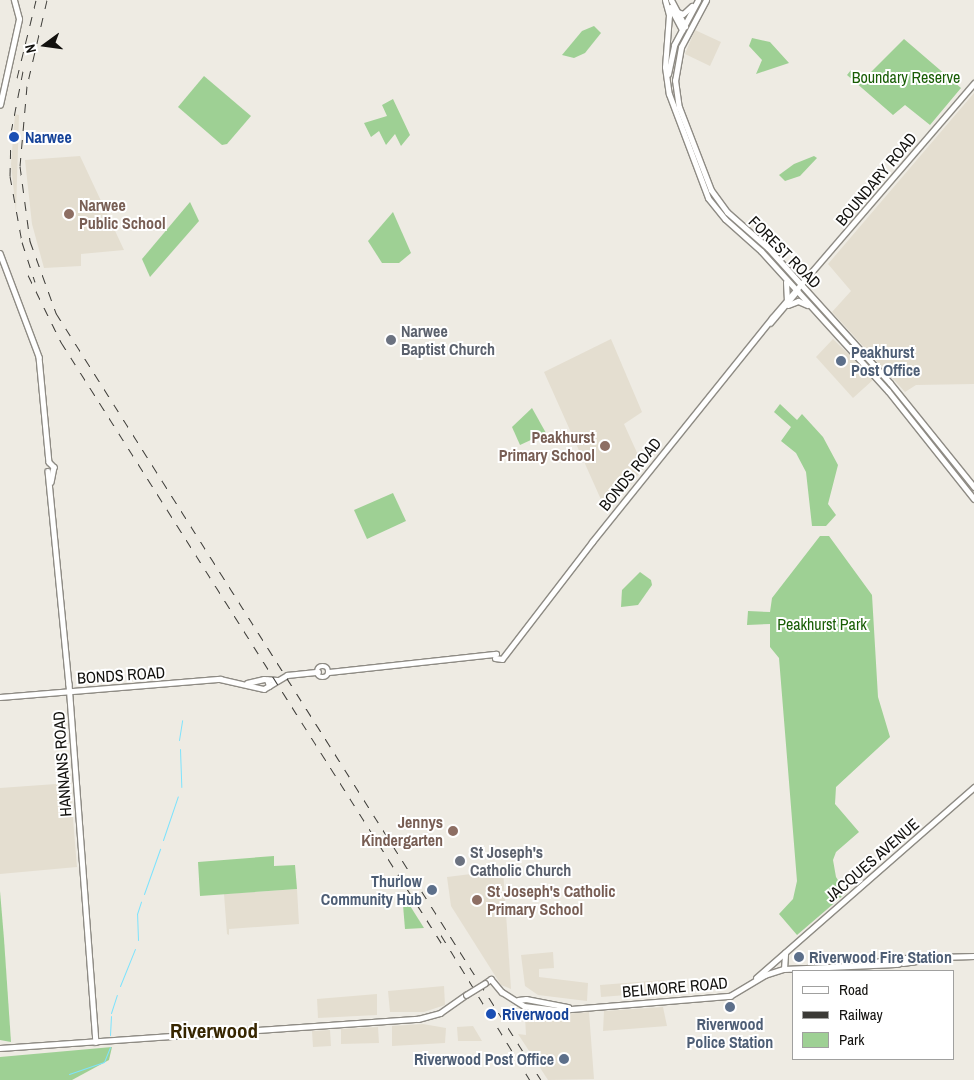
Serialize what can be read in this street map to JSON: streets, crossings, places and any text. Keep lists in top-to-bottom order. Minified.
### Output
{"streets":{"main road":["BOUNDARY ROAD","FOREST ROAD","BONDS ROAD","HANNANS ROAD","JACQUES AVENUE","BELMORE ROAD"]},"crossings":[["BOUNDARY ROAD","FOREST ROAD"],["BOUNDARY ROAD","BONDS ROAD"],["FOREST ROAD","BONDS ROAD"],["BONDS ROAD","HANNANS ROAD"],["HANNANS ROAD","BELMORE ROAD"],["JACQUES AVENUE","BELMORE ROAD"]],"districts":["Riverwood"],"parks":["Boundary Reserve","Peakhurst Park"],"places":["Narwee","Narwee Public School","Narwee Baptist Church","Peakhurst Post Office","Peakhurst Primary School","Jennys Kindergarten","St Joseph's Catholic Church","Thurlow Community Hub","St Joseph's Catholic Primary School","Riverwood Fire Station","Riverwood Police Station","Riverwood","Riverwood Post Office"],"legend":["Road","Railway","Park"],"north":"left"}
